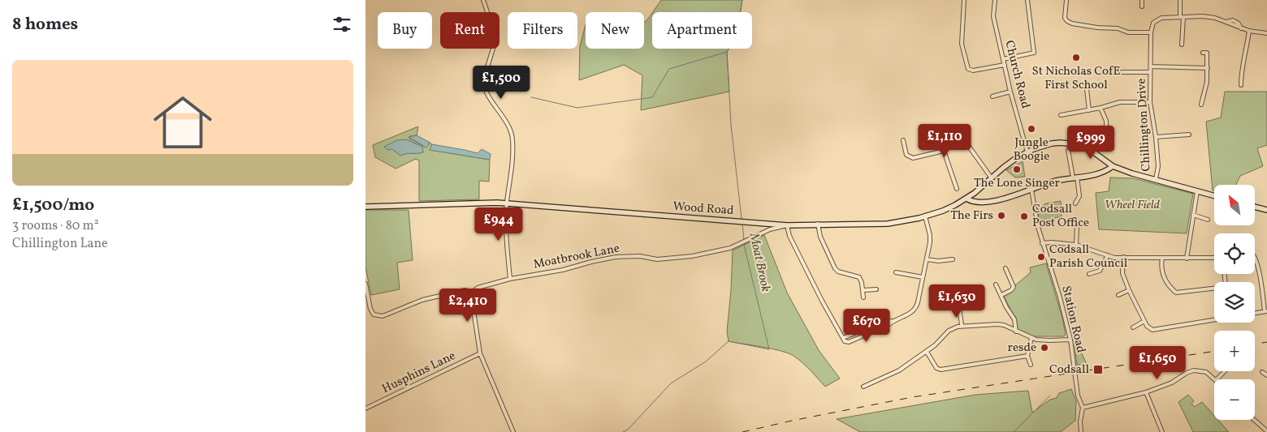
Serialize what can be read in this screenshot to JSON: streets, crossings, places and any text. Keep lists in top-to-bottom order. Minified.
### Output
{"streets":{"street":["Church Road","Chillington Drive","Wood Road","Moatbrook Lane","Station Road","Husphins Lane"]},"crossings":[["Church Road","Wood Road"],["Chillington Drive","Wood Road"],["Wood Road","Moatbrook Lane"]],"water":["Moat Brook"],"parks":["Wheel Field"],"places":{"other":["St Nicholas CofE First School","Jungle Boogie","The Lone Singer","The Firs","Codsall Post Office","Codsall Parish Council","resde"],"transit":["Codsall"]},"north":"top left","page":{"heading":"8 homes","chip":["Buy","Rent","Filters","New","Apartment"],"list":[{"name":"£1,500/mo","note":"3 rooms · 80 m² · Chillington Lane"}],"price":["£1,500","£1,110","£999","£944","£1,630","£2,410","£670","£1,650"],"map_buttons":["+","−"]}}
